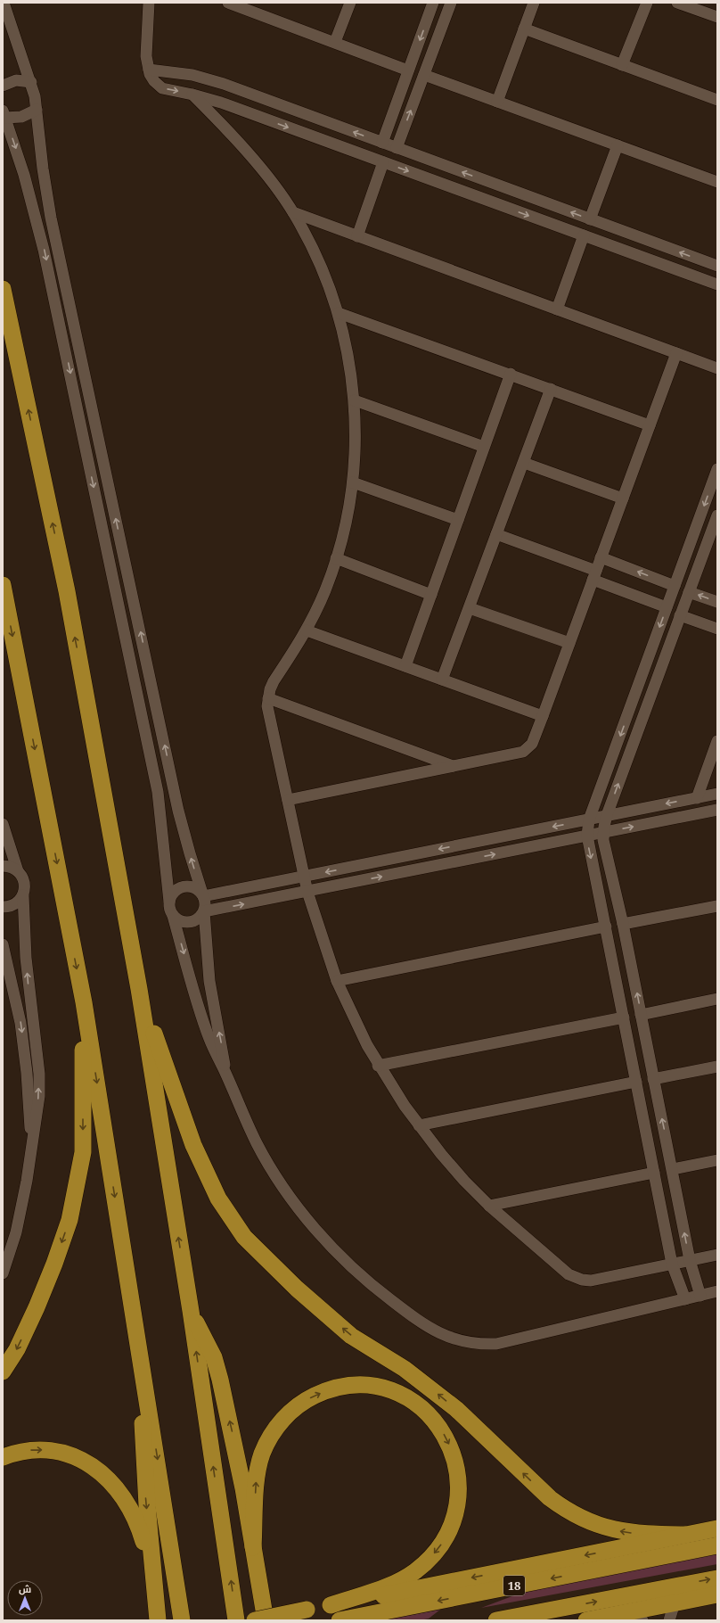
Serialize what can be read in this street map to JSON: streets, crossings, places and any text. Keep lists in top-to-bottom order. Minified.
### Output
{"streets":{"highway":["18"]},"north":"top"}
